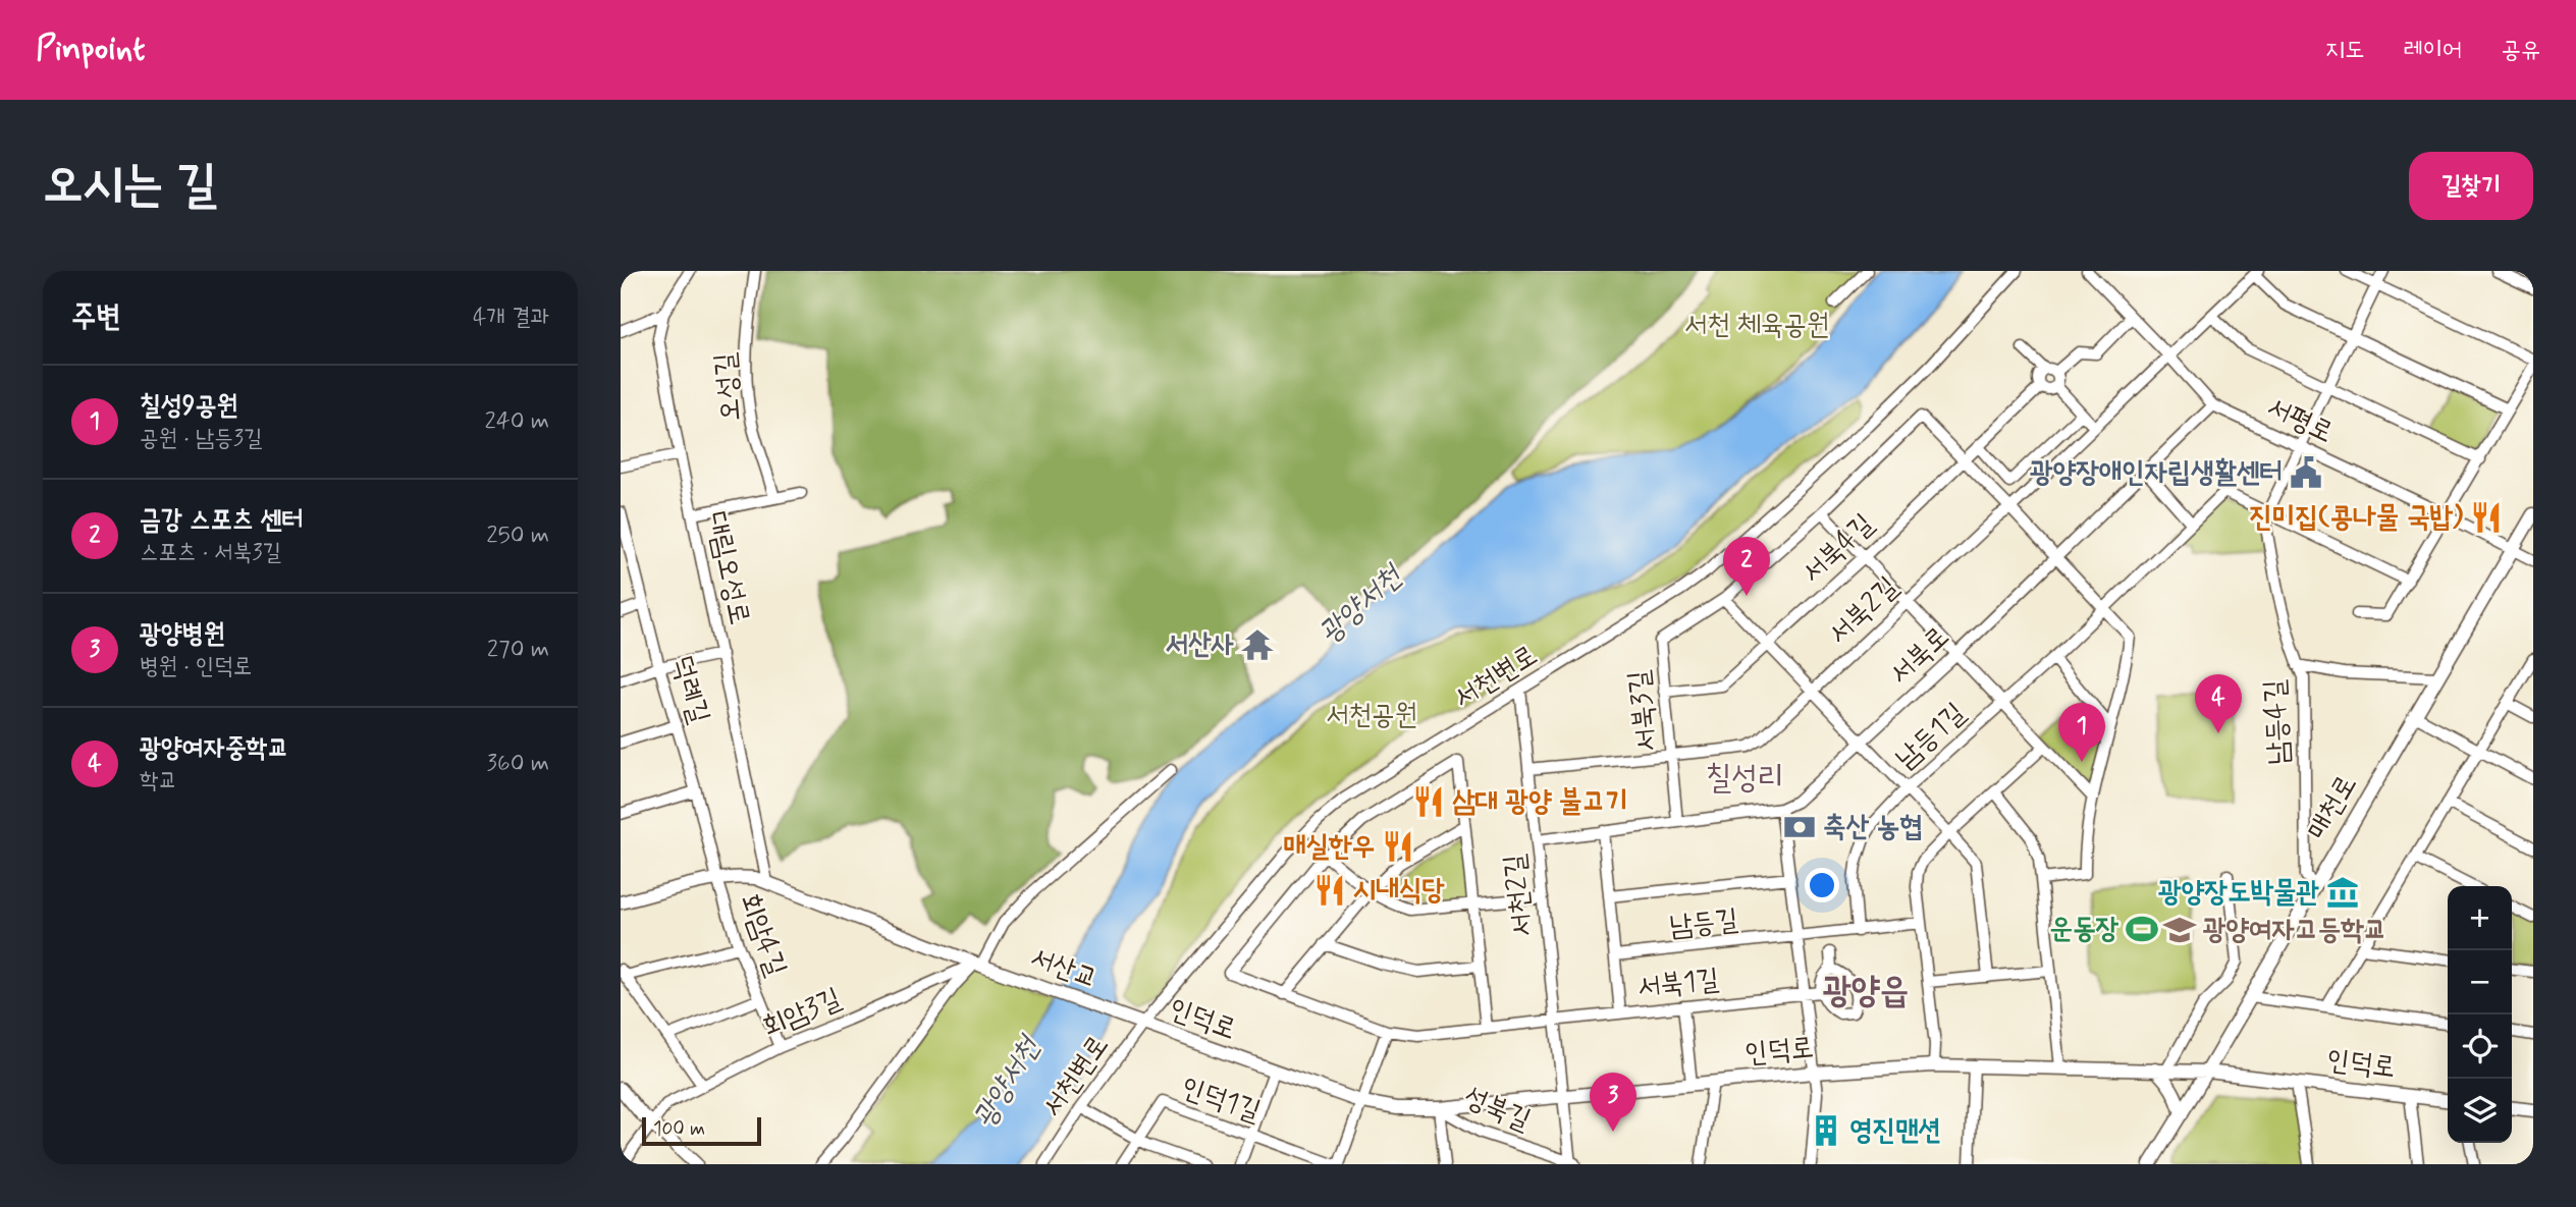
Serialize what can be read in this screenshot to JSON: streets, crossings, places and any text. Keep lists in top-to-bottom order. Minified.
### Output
{"streets":{"main road":["매천로","서산교","인덕로"],"street":["오성길","서평로","서북4길","대림오성로","서북2길","서북로","서천변로","덕례길","서북3길","남등4길","남등1길","서천2길","남등길","회암4길","서북1길","회암3길","인덕1길","성북길"]},"crossings":[["서평로","서북2길"],["서평로","서북로"],["서평로","매천로"],["서북4길","서북3길"],["서북2길","서북3길"],["서북2길","서천2길"],["서북로","서북3길"],["서북로","서천2길"],["서천변로","서천2길"],["서천변로","인덕로"],["덕례길","회암4길"],["남등4길","남등1길"],["남등4길","매천로"],["남등1길","남등길"],["매천로","인덕로"],["서천2길","서북1길"],["서천2길","인덕로"],["서천2길","성북길"],["회암4길","회암3길"],["서산교","회암3길"],["서산교","인덕로"],["인덕로","성북길"]],"districts":["칠성리","광양읍"],"water":["광양서천"],"parks":["서천 체육공원","서천공원"],"places":{"public building":["광양장애인자립생활센터"],"restaurant":["진미집(콩나물 국밥)","삼대 광양 불고기","매실한우","시내식당"],"temple":["서산사"],"bank":["축산 농협"],"museum":["광양장도박물관"],"sports":["운동장"],"school or university":["광양여자고등학교"],"building":["영진맨션"]},"scale_bar":"100 m","page":{"header":"Pinpoint","nav":["지도","레이어","공유"],"buttons":"길찾기","title":"오시는 길","heading":["주변","4개 결과"],"list":[{"mark":"1","name":"칠성9공원","note":"공원 · 남등3길","value":"240 m"},{"mark":"2","name":"금강 스포츠 센터","note":"스포츠 · 서북3길","value":"250 m"},{"mark":"3","name":"광양병원","note":"병원 · 인덕로","value":"270 m"},{"mark":"4","name":"광양여자중학교","note":"학교","value":"360 m"}],"pins":["2","4","1","3"],"map_buttons":["+","−"],"scale":"100 m"}}
